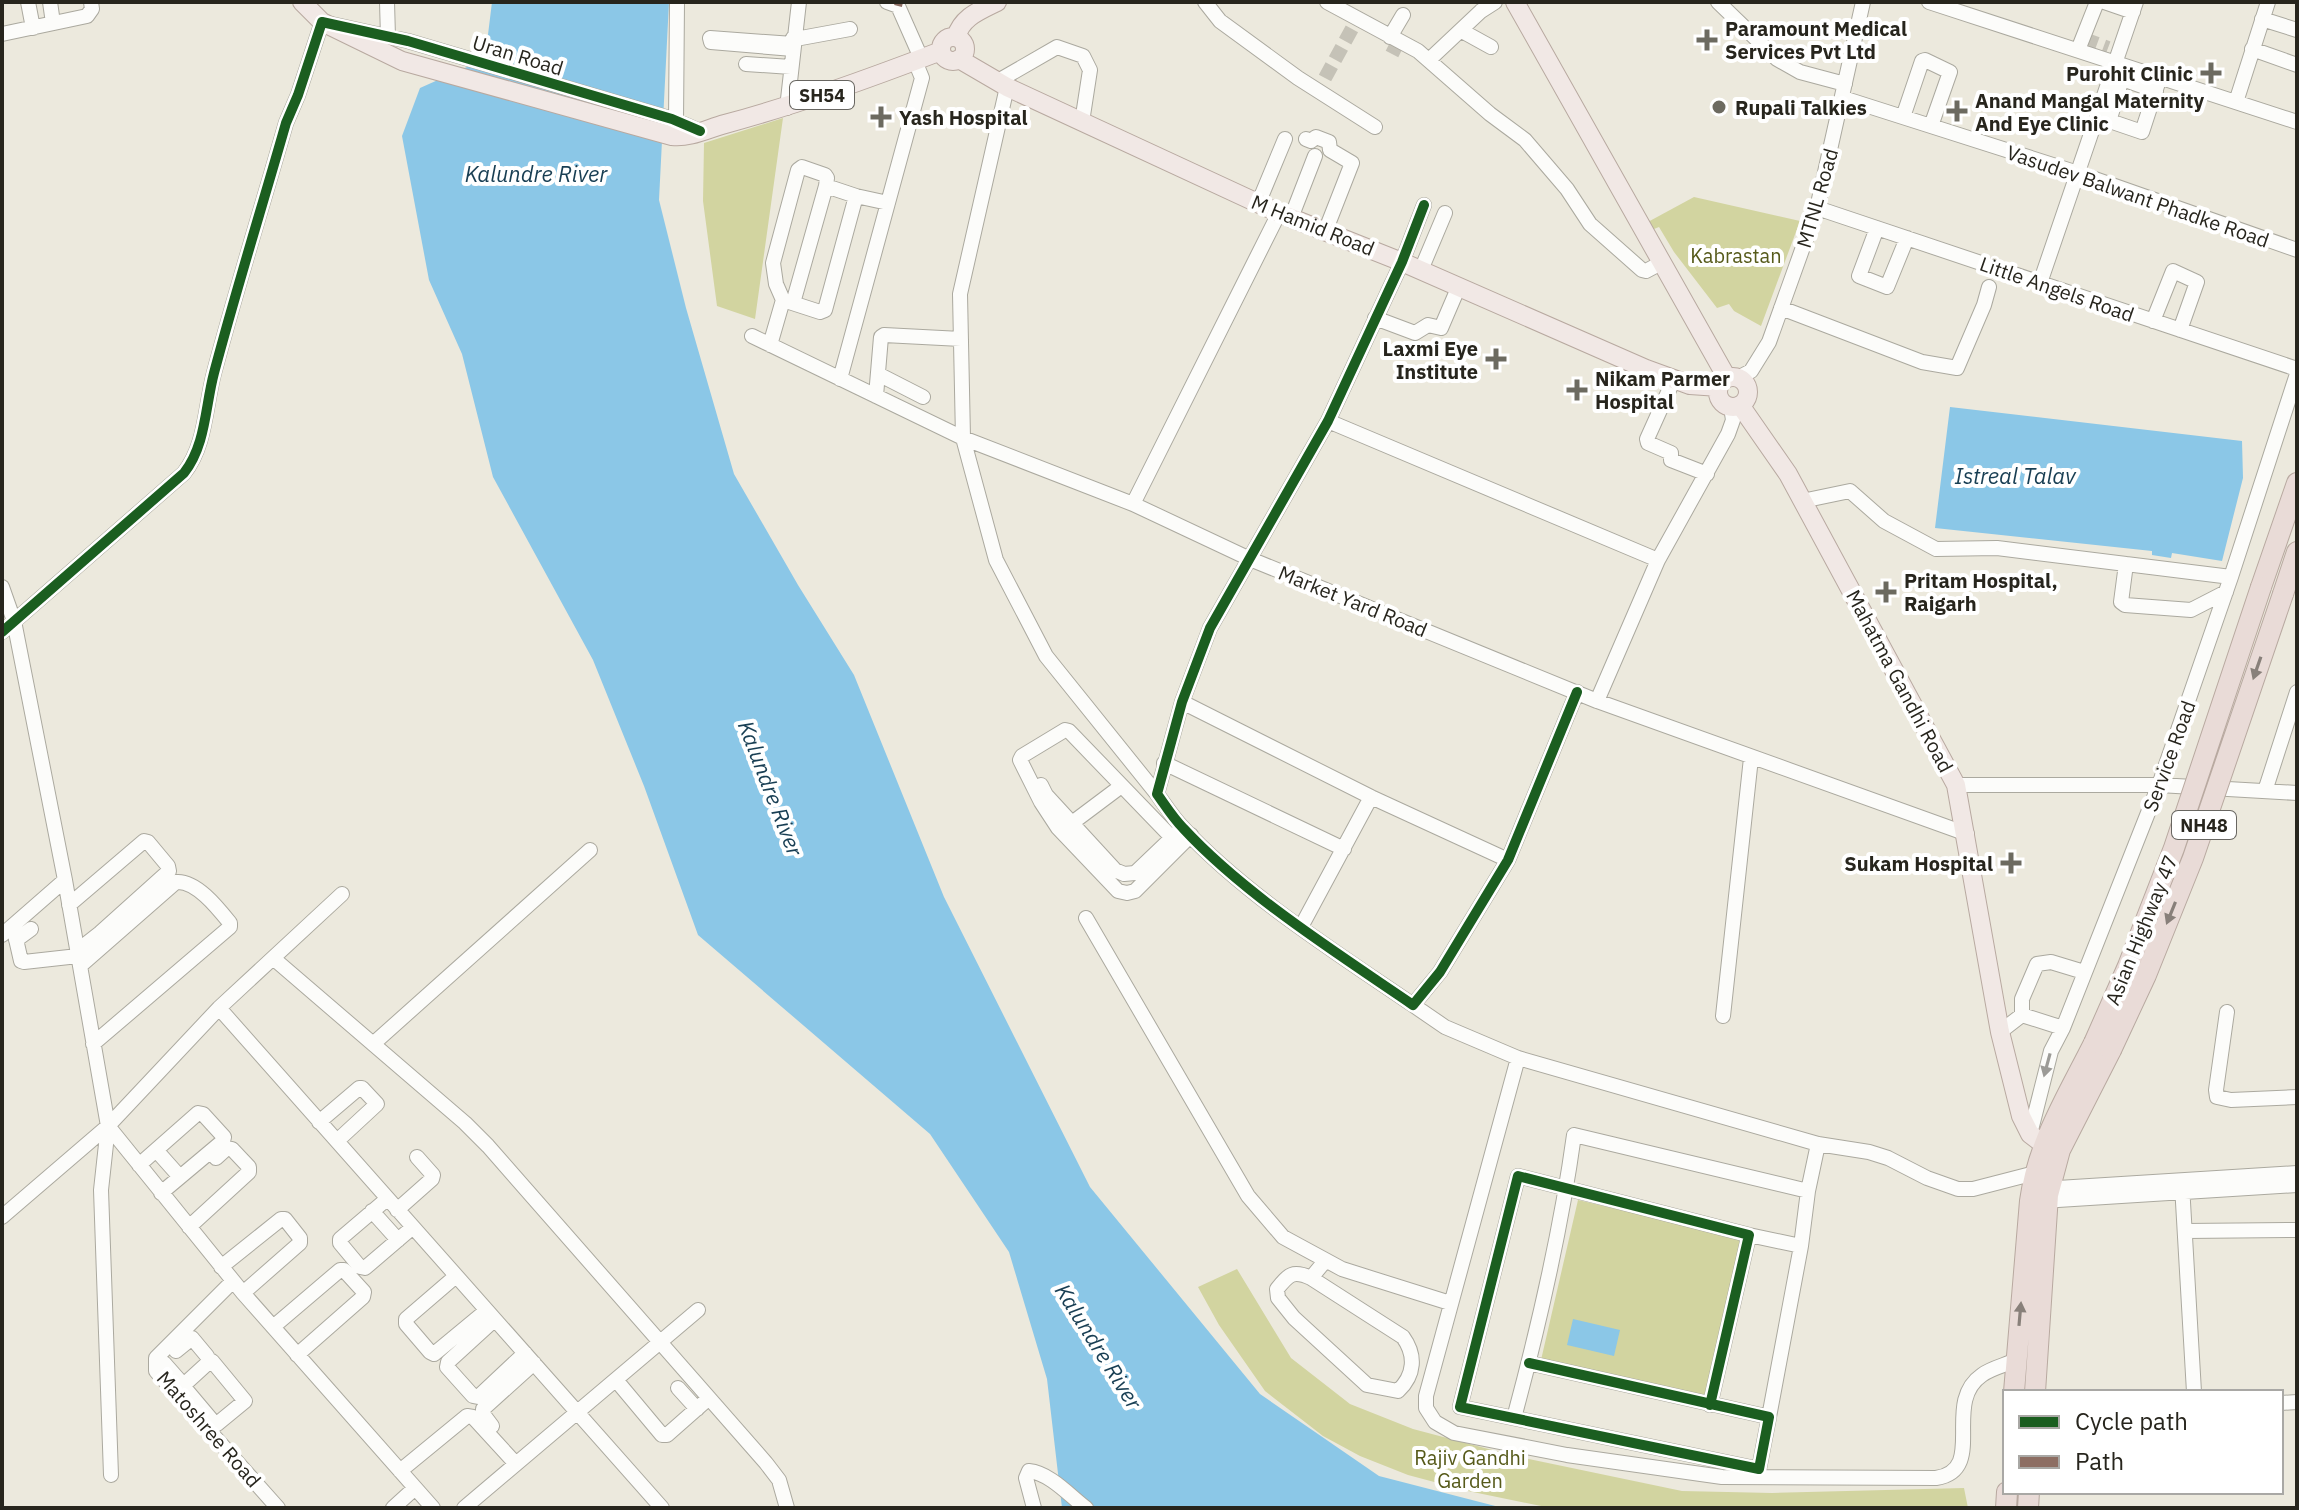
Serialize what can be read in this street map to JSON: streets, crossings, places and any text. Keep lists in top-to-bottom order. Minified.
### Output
{"streets":{"highway":["NH48","Asian Highway 47"],"main road":["Uran Road","SH54","M Hamid Road","Mahatma Gandhi Road"],"street":["Vasudev Balwant Phadke Road","MTNL Road","Little Angels Road","Market Yard Road","Service Road","Matoshree Road"]},"crossings":[["Uran Road","M Hamid Road"],["Vasudev Balwant Phadke Road","MTNL Road"],["MTNL Road","M Hamid Road"],["MTNL Road","Little Angels Road"],["MTNL Road","Mahatma Gandhi Road"],["M Hamid Road","Mahatma Gandhi Road"],["Little Angels Road","Service Road"],["Market Yard Road","Mahatma Gandhi Road"],["Mahatma Gandhi Road","Service Road"],["Mahatma Gandhi Road","Asian Highway 47"],["Service Road","Asian Highway 47"],["NH48","Asian Highway 47"]],"water":["Kalundre River","Istreal Talav"],"parks":["Kabrastan","Rajiv Gandhi Garden"],"places":{"health":["Paramount Medical Services Pvt Ltd","Purohit Clinic","Anand Mangal Maternity And Eye Clinic","Yash Hospital","Laxmi Eye Institute","Nikam Parmer Hospital","Pritam Hospital, Raigarh","Sukam Hospital"],"other":["Rupali Talkies"]},"legend":["Cycle path","Path"]}
